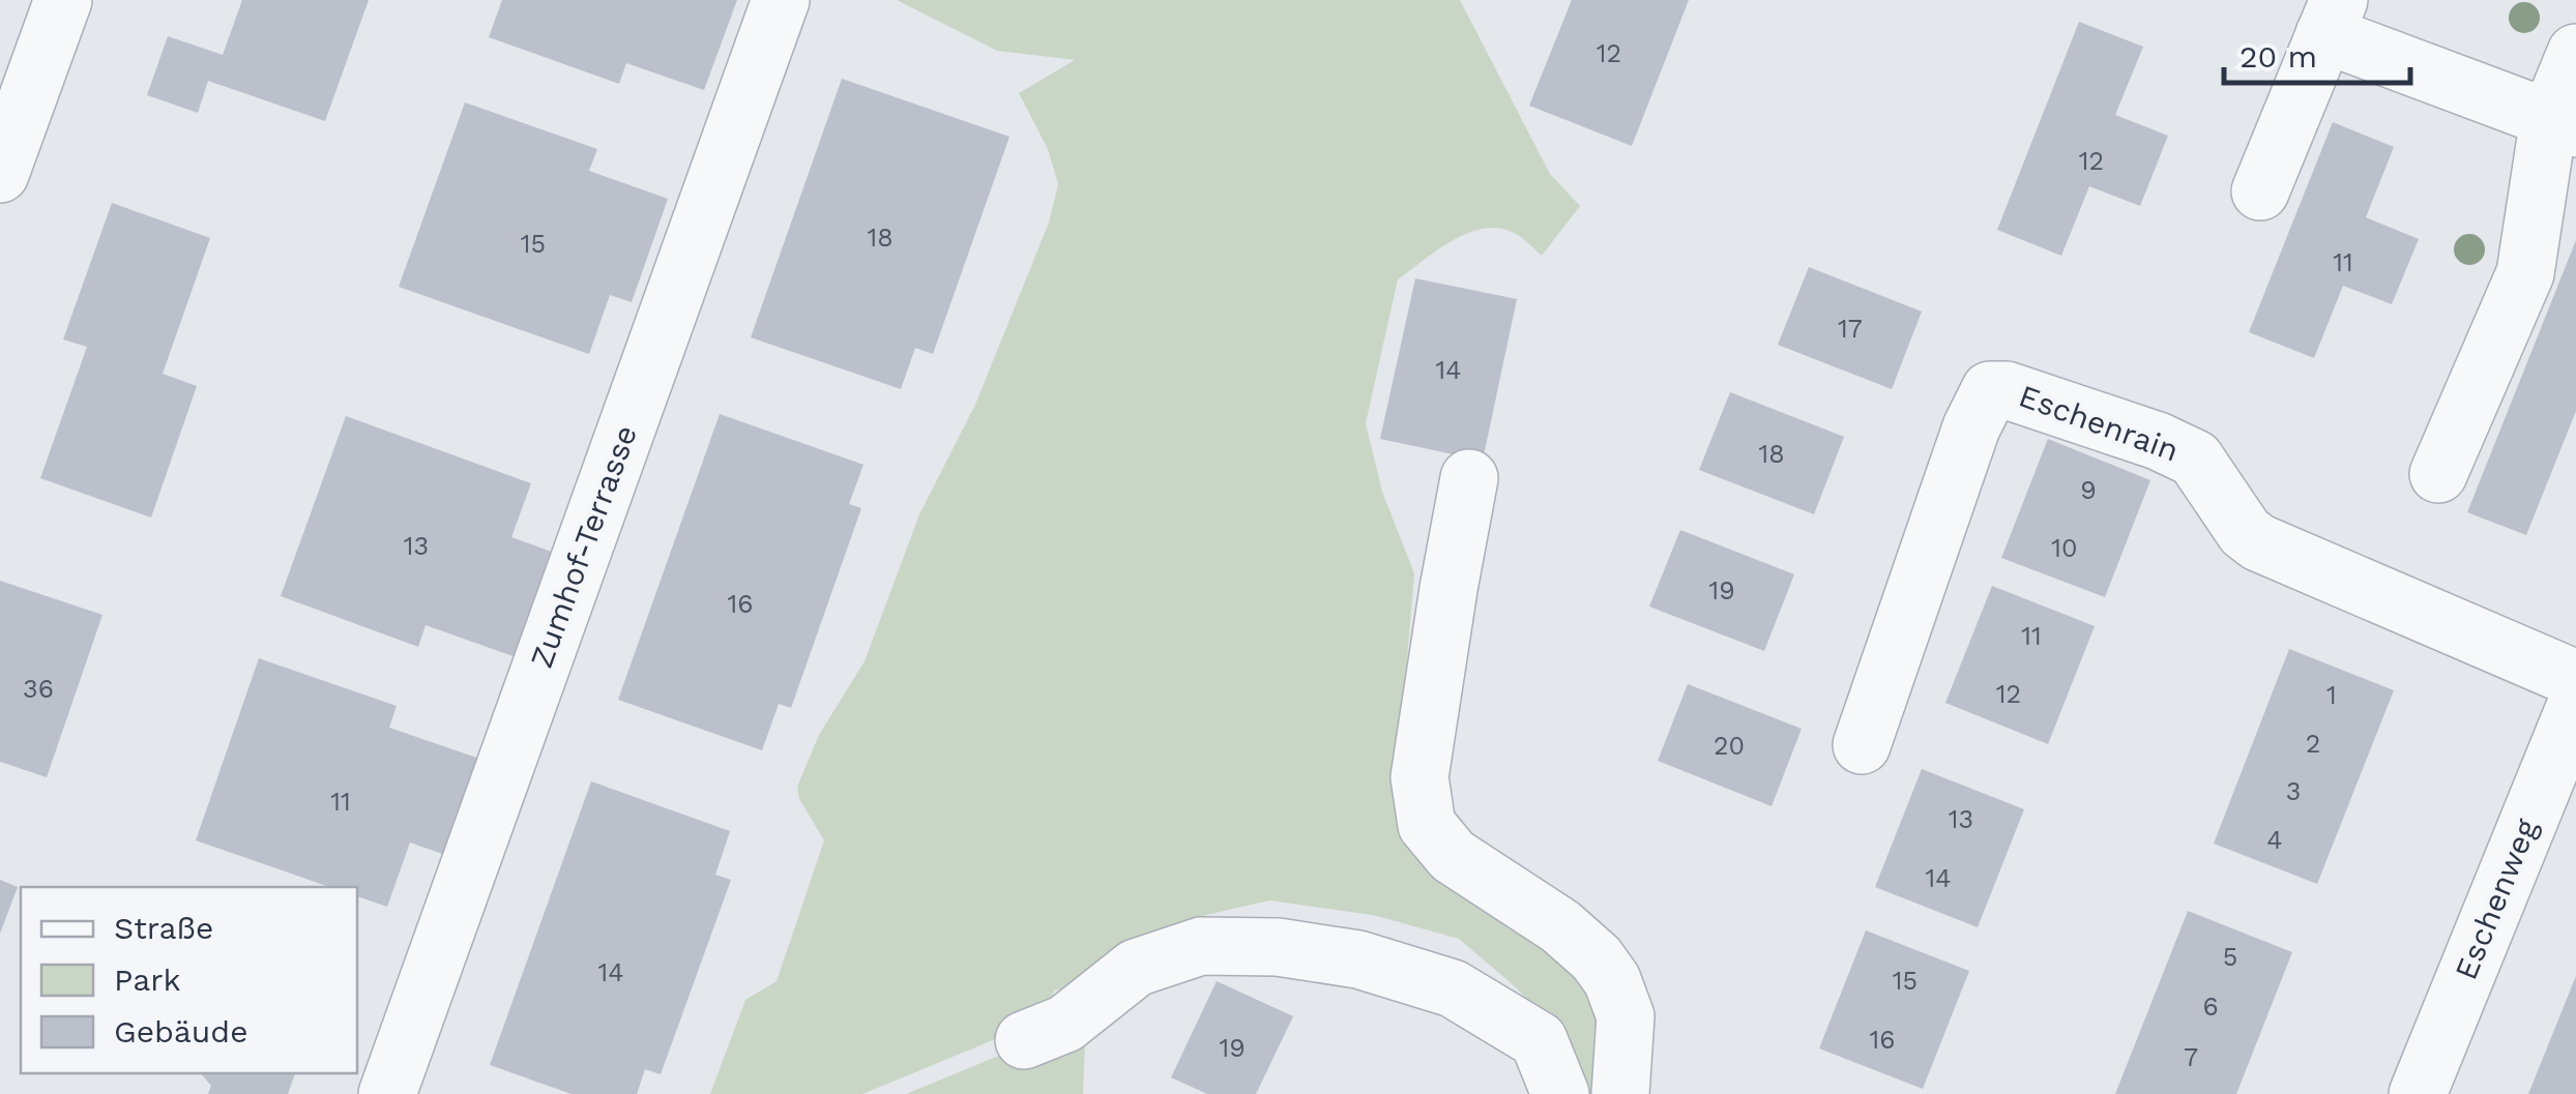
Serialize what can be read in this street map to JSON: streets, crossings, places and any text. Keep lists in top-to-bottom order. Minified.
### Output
{"streets":{"street":["Eschenrain","Zumhof-Terrasse","Eschenweg"]},"house_numbers":["12","12","18","15","11","17","14","18","9","13","10","19","16","11","36","12","1","2","20","3","11","13","4","14","5","14","15","6","16","19","7"],"legend":["Straße","Park","Gebäude"],"scale_bar":"20 m"}
